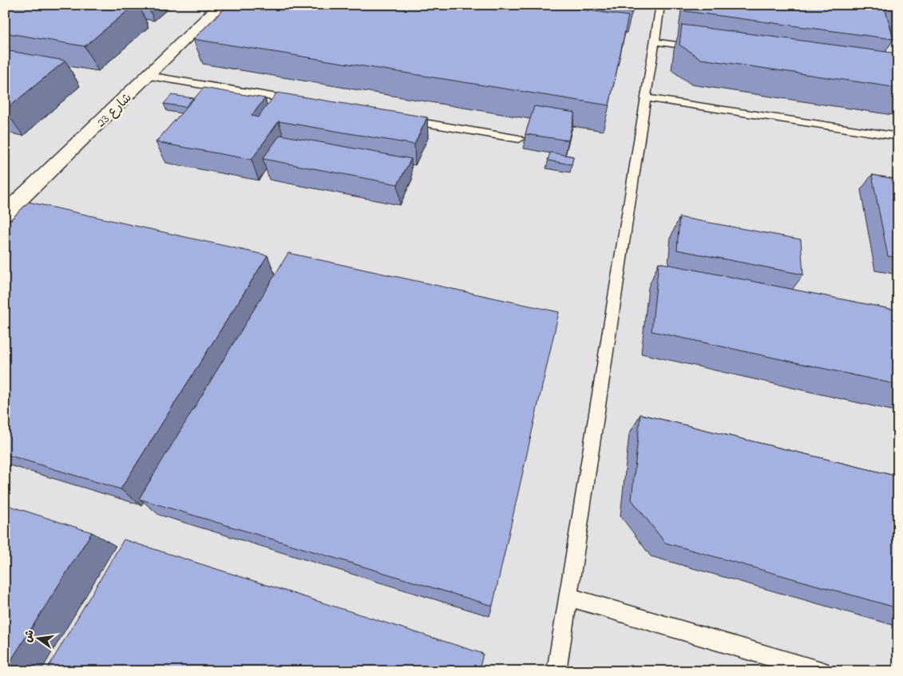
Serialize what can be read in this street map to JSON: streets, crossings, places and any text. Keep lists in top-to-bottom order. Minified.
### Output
{"streets":{"street":["شارع 23"]},"north":"left"}
